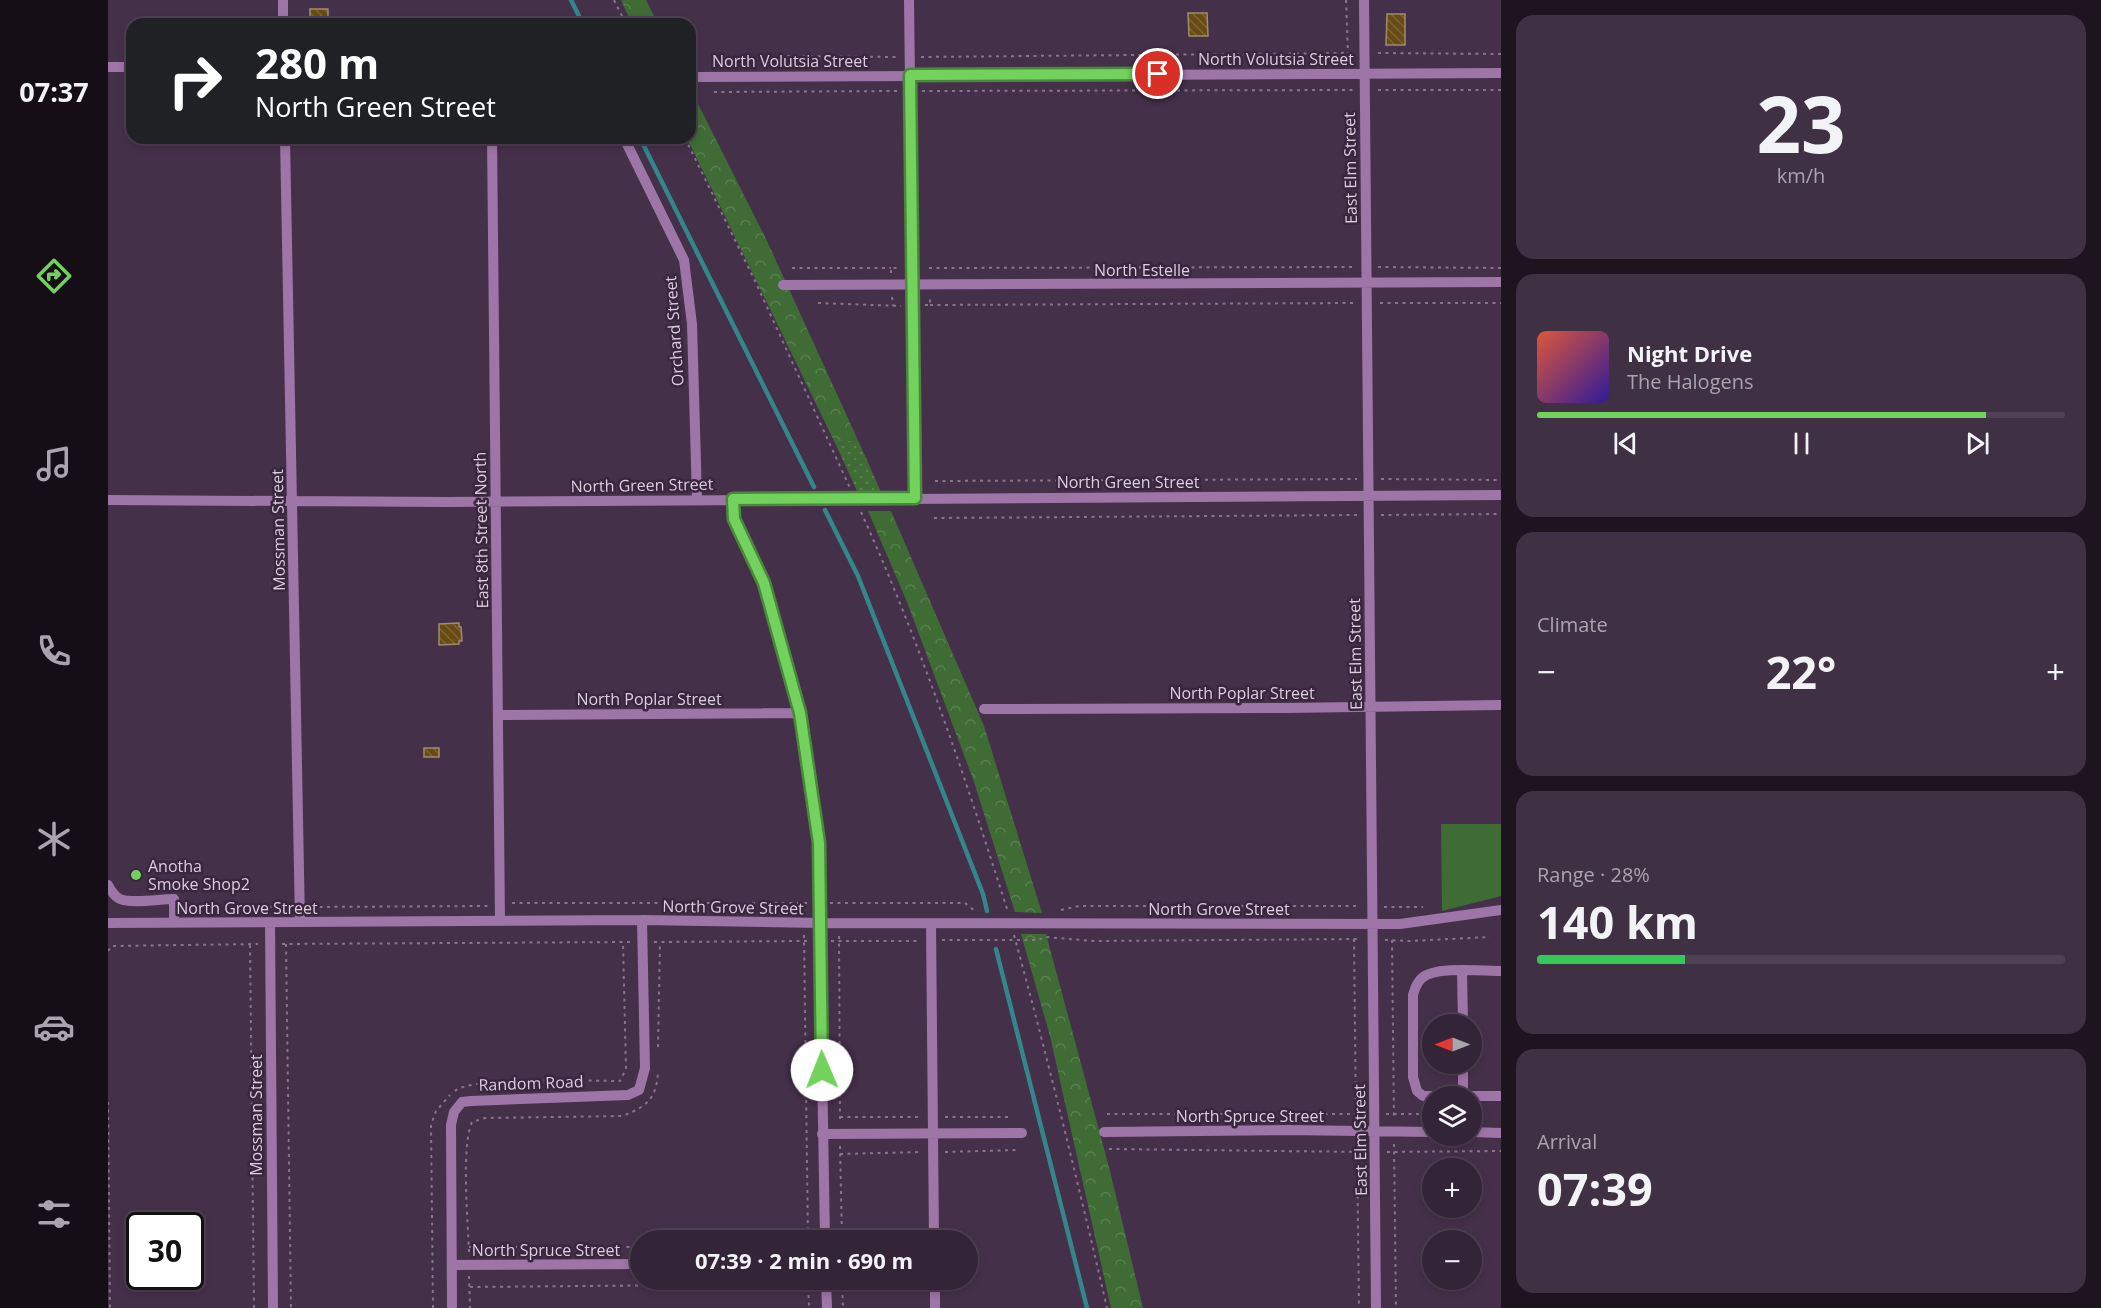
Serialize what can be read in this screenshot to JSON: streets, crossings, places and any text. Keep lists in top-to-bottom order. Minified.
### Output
{"streets":{"street":["North Volutsia Street","East Elm Street","North Estelle","Orchard Street","North Green Street","Mossman Street","East 8th Street North","North Poplar Street","North Grove Street","Random Road","North Spruce Street"]},"crossings":[["North Volutsia Street","East Elm Street"],["East Elm Street","North Estelle"],["East Elm Street","North Green Street"],["East Elm Street","North Poplar Street"],["East Elm Street","North Grove Street"],["East Elm Street","North Spruce Street"],["Orchard Street","North Green Street"],["North Green Street","Mossman Street"],["North Green Street","East 8th Street North"],["Mossman Street","North Grove Street"],["East 8th Street North","North Poplar Street"],["East 8th Street North","North Grove Street"],["North Grove Street","Random Road"],["Random Road","North Spruce Street"]],"places":["Anotha Smoke Shop2"],"north":"left","page":{"tabs":"07:37","tile":[["23","km/h"],"Climate",["Range · 28%","140 km"],["Arrival","07:39"]],"turn":["280 m","North Green Street"],"song":["Night Drive","The Halogens"],"heat":["−","22°","+"],"map_buttons":["+","−"],"limit":"30","trip":"07:39 · 2 min · 690 m"}}
